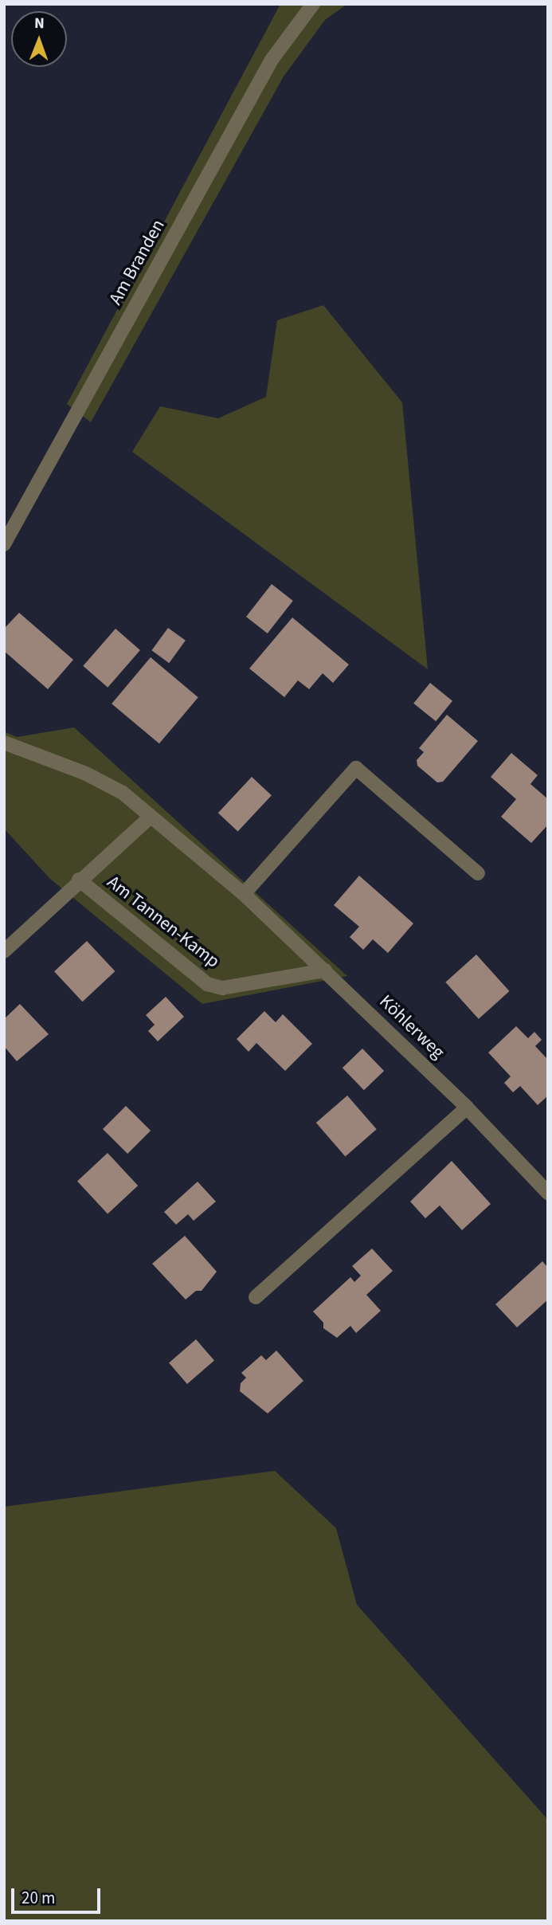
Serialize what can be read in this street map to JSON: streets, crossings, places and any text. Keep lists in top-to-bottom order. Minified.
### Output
{"streets":{"street":["Am Branden","Am Tannen-Kamp","Köhlerweg"]},"crossings":[["Am Tannen-Kamp","Köhlerweg"]],"scale_bar":"20 m","north":"top"}
